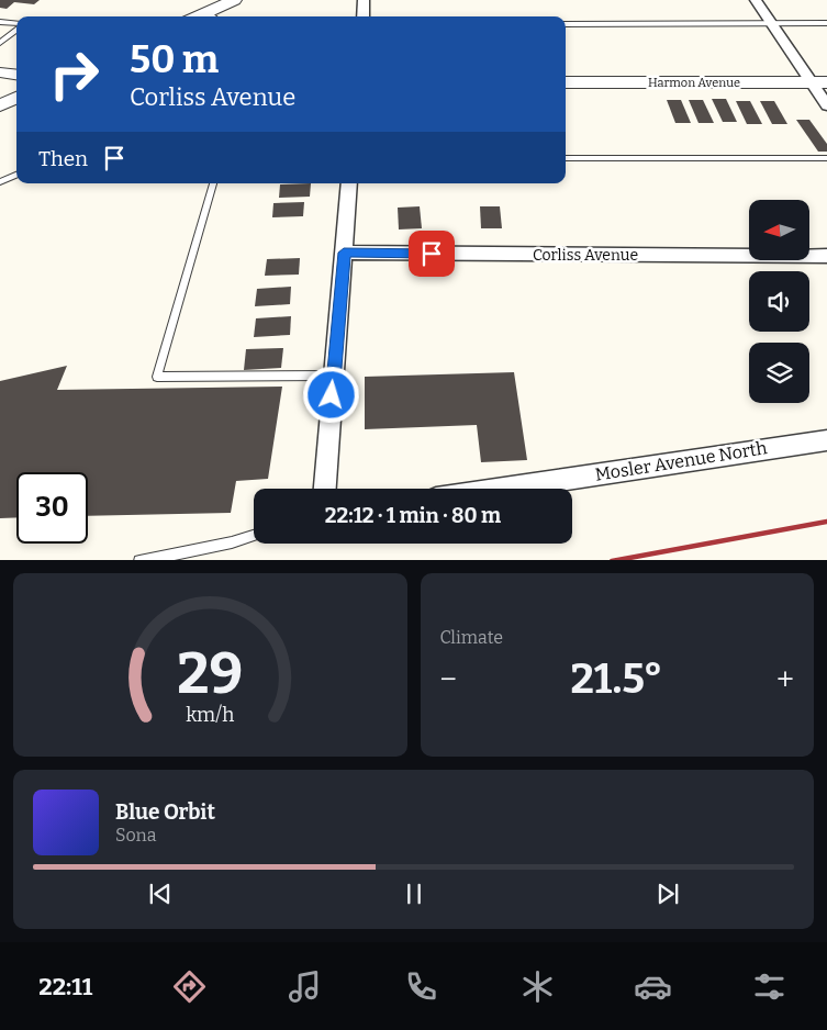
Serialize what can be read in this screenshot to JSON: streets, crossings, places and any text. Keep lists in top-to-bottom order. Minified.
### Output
{"streets":{"street":["Harmon Avenue","Corliss Avenue","Mosler Avenue North"]},"north":"left","page":{"turn":["50 m","Corliss Avenue"],"then":"Then","limit":"30","trip":"22:12 · 1 min · 80 m","tile":"Climate","heat":["−","21.5°","+"],"song":["Blue Orbit","Sona"],"tabs":"22:11","gauge":["29","km/h"]}}
